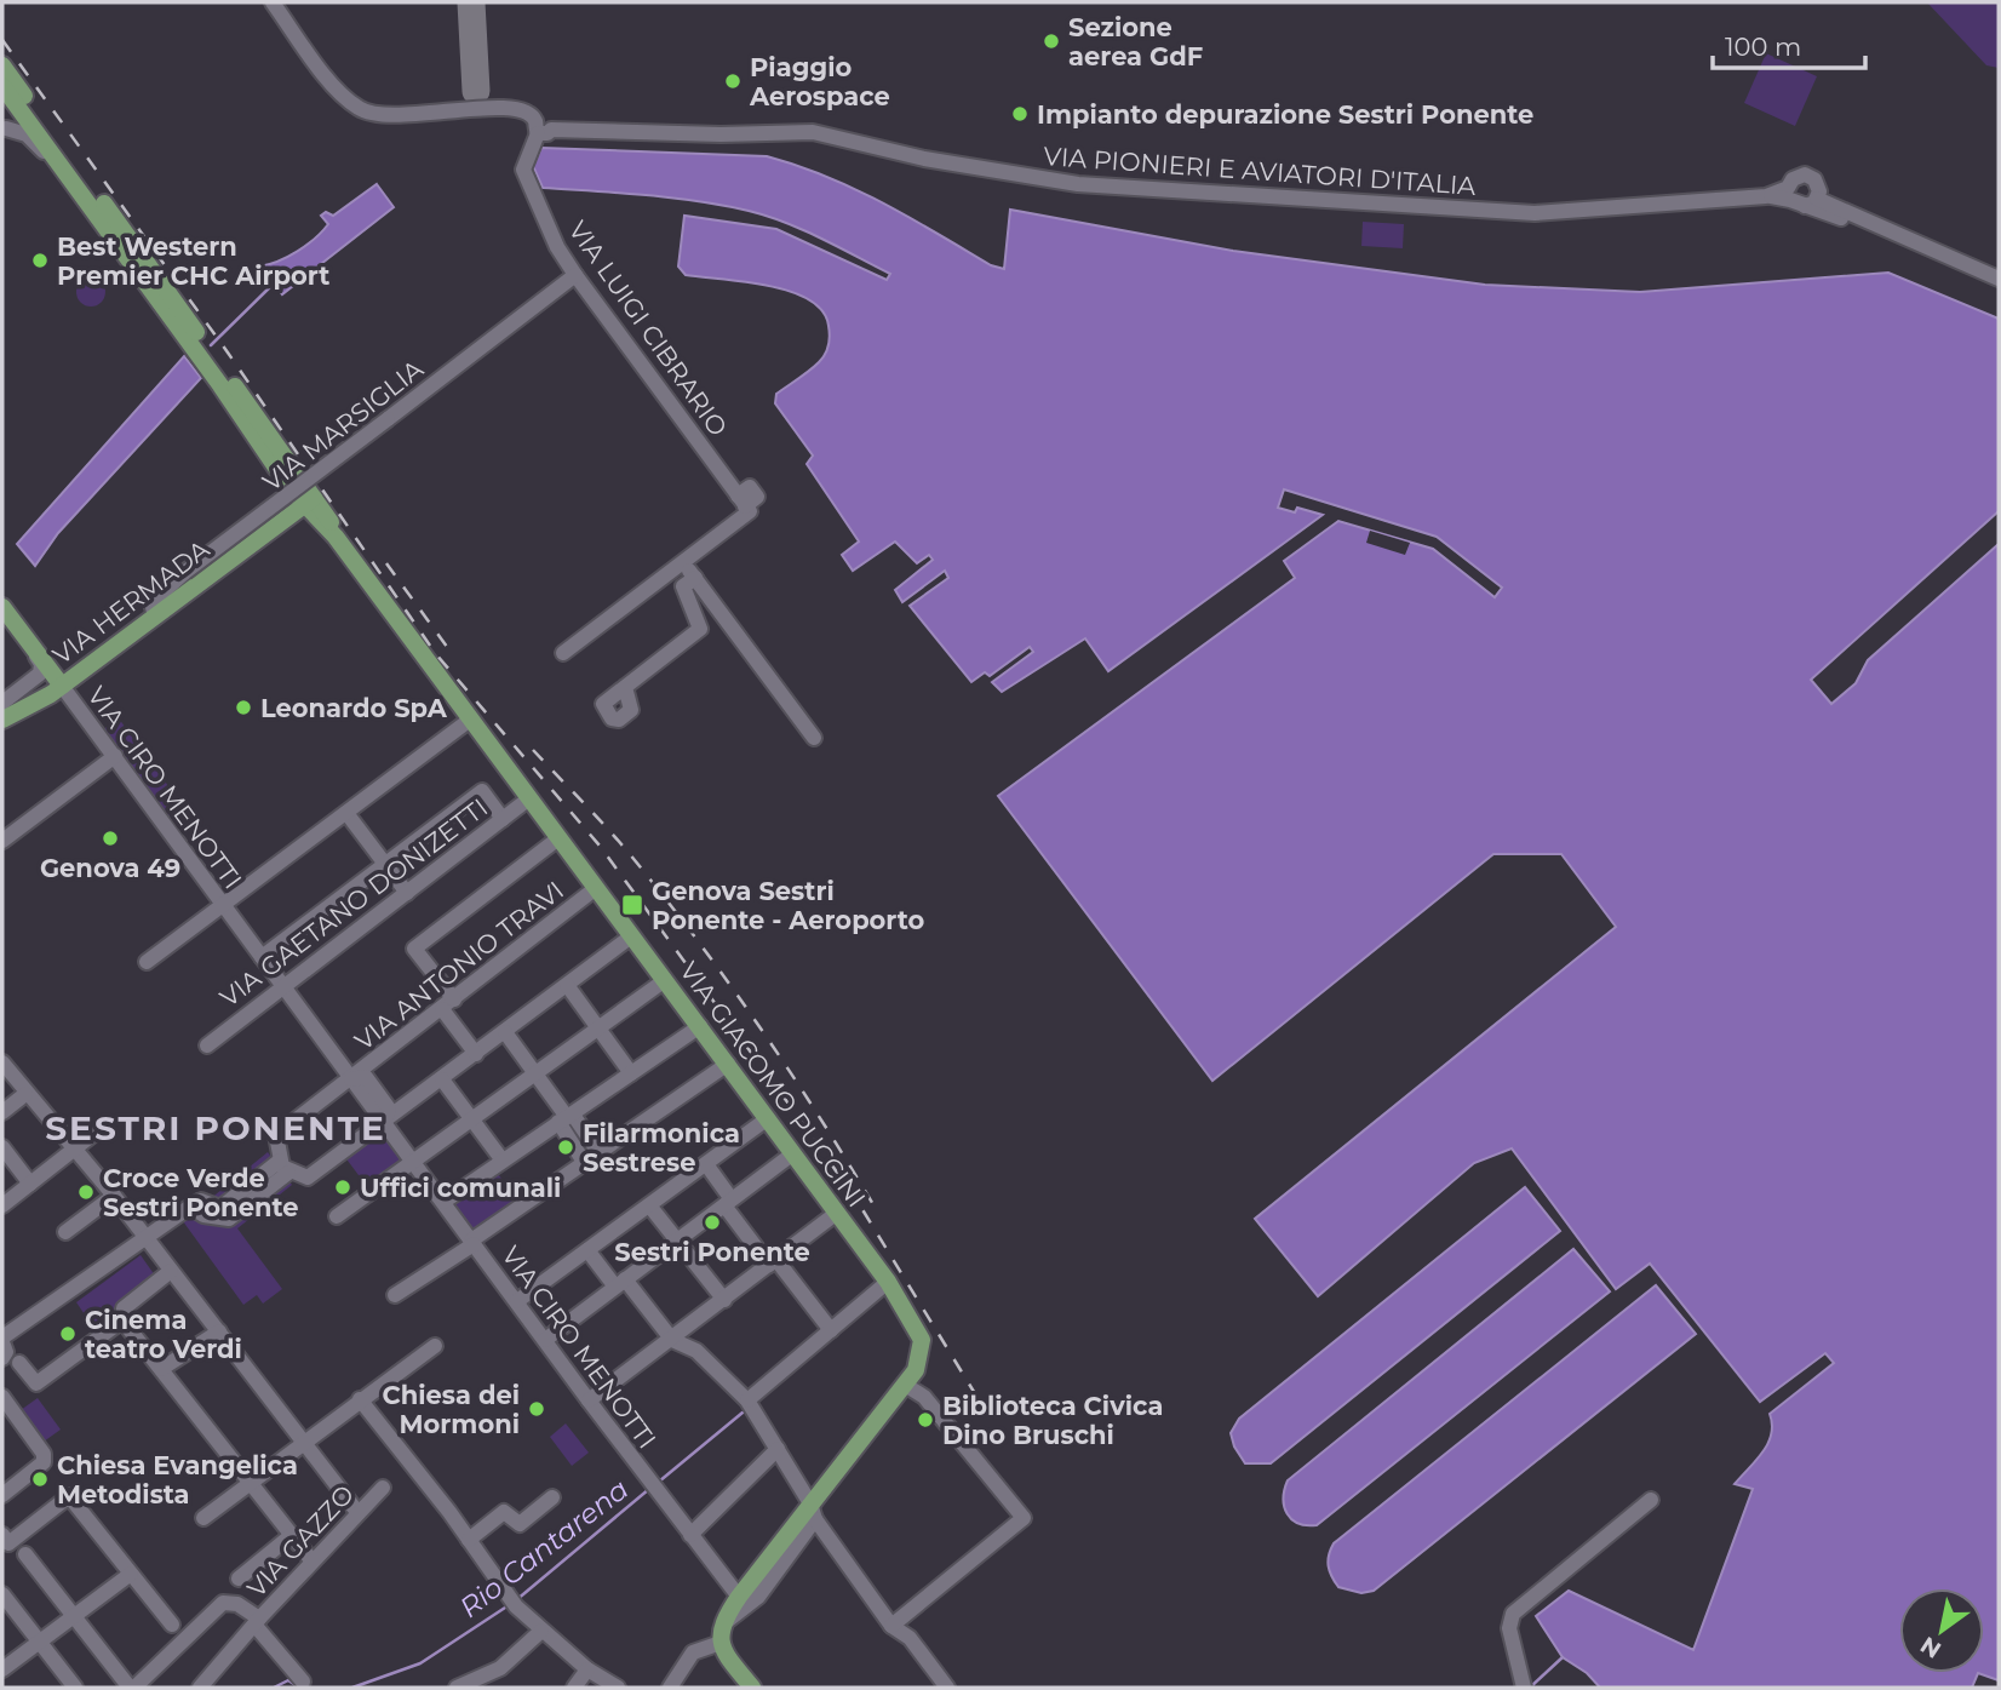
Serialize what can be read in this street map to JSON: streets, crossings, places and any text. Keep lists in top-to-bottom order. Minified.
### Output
{"streets":{"main road":["VIA HERMADA","VIA GIACOMO PUCCINI"],"street":["VIA PIONIERI E AVIATORI D'ITALIA","VIA LUIGI CIBRARIO","VIA MARSIGLIA","VIA CIRO MENOTTI","VIA GAETANO DONIZETTI","VIA ANTONIO TRAVI","VIA GAZZO"]},"crossings":[["VIA PIONIERI E AVIATORI D'ITALIA","VIA LUIGI CIBRARIO"],["VIA LUIGI CIBRARIO","VIA MARSIGLIA"],["VIA MARSIGLIA","VIA HERMADA"],["VIA HERMADA","VIA CIRO MENOTTI"],["VIA HERMADA","VIA GIACOMO PUCCINI"],["VIA CIRO MENOTTI","VIA GAETANO DONIZETTI"],["VIA CIRO MENOTTI","VIA ANTONIO TRAVI"],["VIA CIRO MENOTTI","VIA GIACOMO PUCCINI"],["VIA GAETANO DONIZETTI","VIA GIACOMO PUCCINI"],["VIA ANTONIO TRAVI","VIA GIACOMO PUCCINI"]],"districts":["SESTRI PONENTE"],"water":["Rio Cantarena"],"places":{"other":["Sezione aerea GdF","Piaggio Aerospace","Impianto depurazione Sestri Ponente","Best Western Premier CHC Airport","Leonardo SpA","Genova 49","Filarmonica Sestrese","Uffici comunali","Croce Verde Sestri Ponente","Sestri Ponente","Cinema teatro Verdi","Chiesa dei Mormoni","Biblioteca Civica Dino Bruschi","Chiesa Evangelica Metodista"],"transit":["Genova Sestri Ponente - Aeroporto"]},"scale_bar":"100 m","north":"bottom left"}
